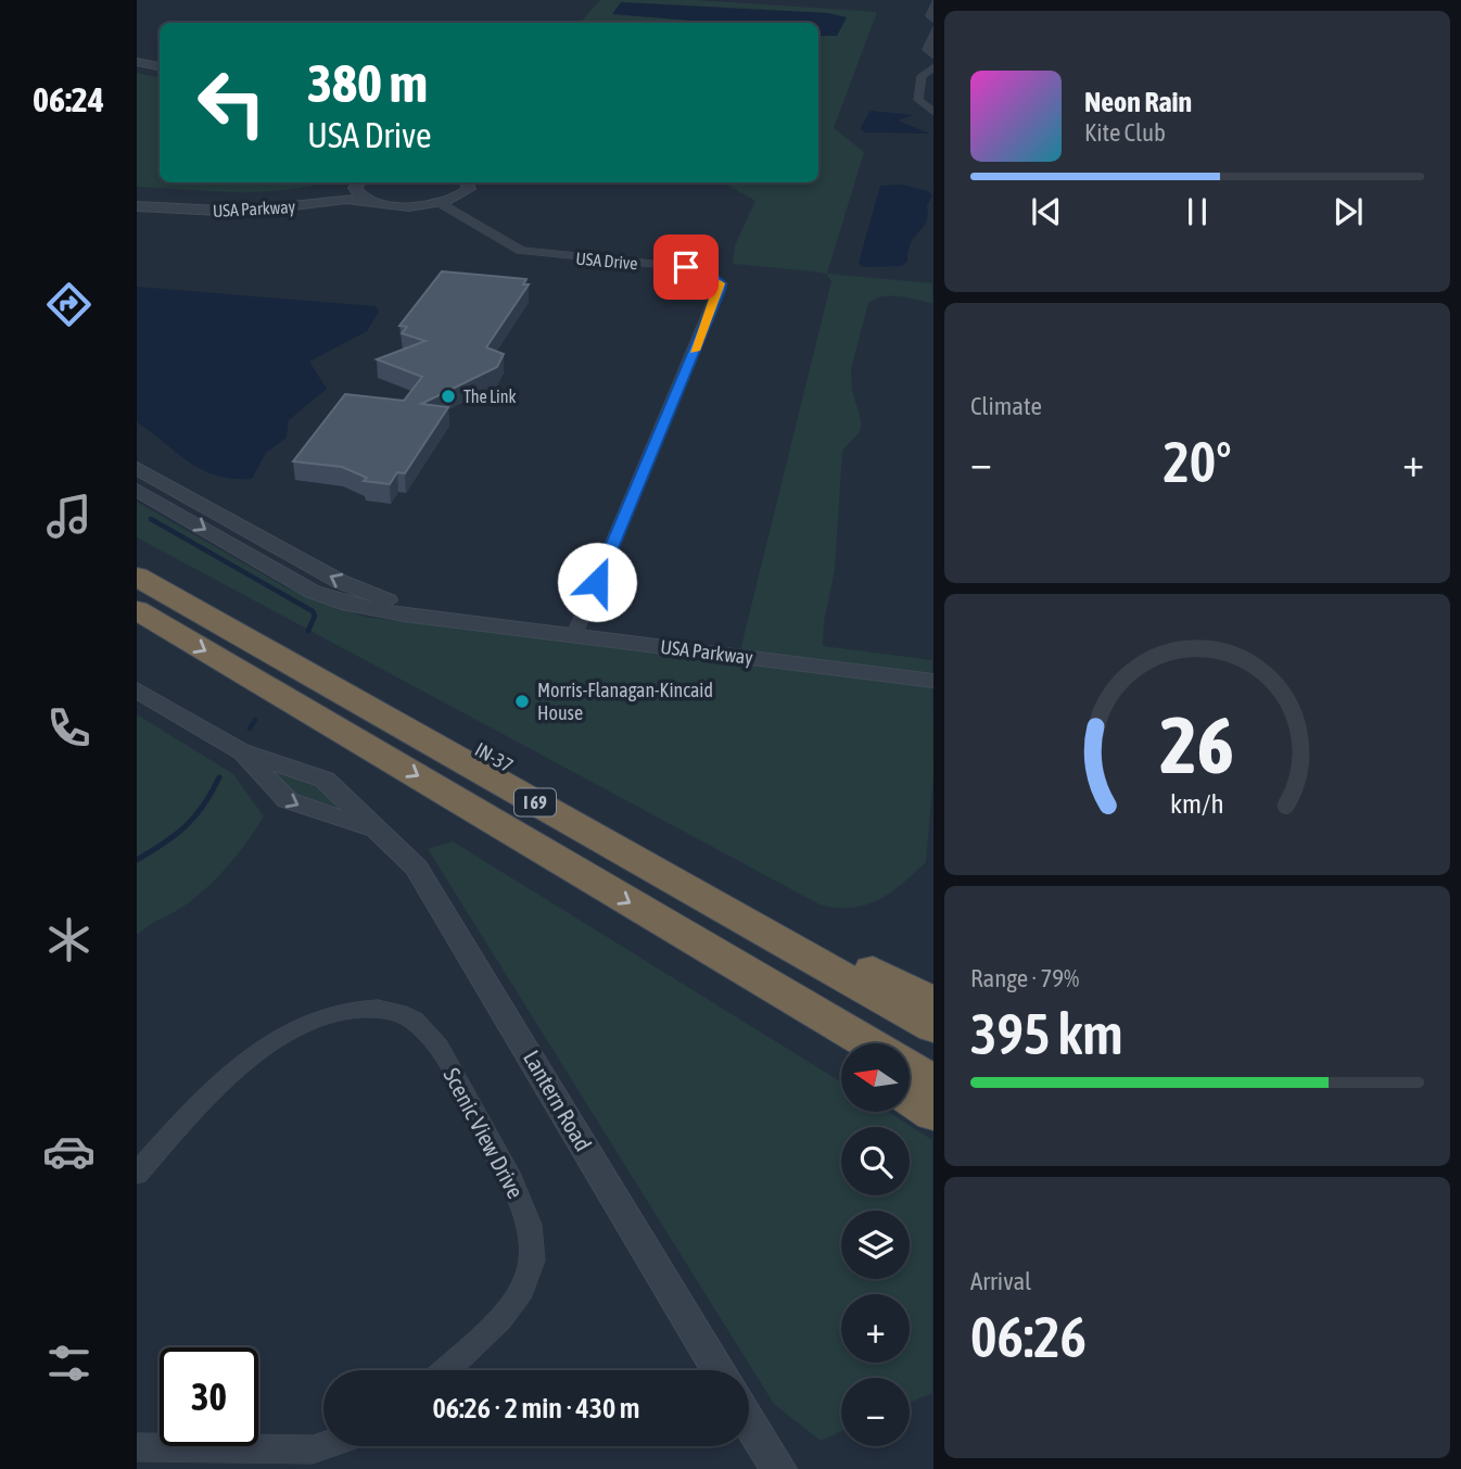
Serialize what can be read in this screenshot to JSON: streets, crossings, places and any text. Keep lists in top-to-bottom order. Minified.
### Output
{"streets":{"highway":["IN-37","I 69"],"street":["USA Parkway","USA Drive","Lantern Road","Scenic View Drive"]},"crossings":[["USA Parkway","USA Drive"]],"places":["The Link","Morris-Flanagan-Kincaid House"],"north":"left","page":{"tabs":"06:24","turn":["380 m","USA Drive"],"song":["Neon Rain","Kite Club"],"tile":["Climate",["Range · 79%","395 km"],["Arrival","06:26"]],"heat":["−","20°","+"],"map_buttons":["+","−"],"limit":"30","trip":"06:26 · 2 min · 430 m","gauge":["26","km/h"]}}
